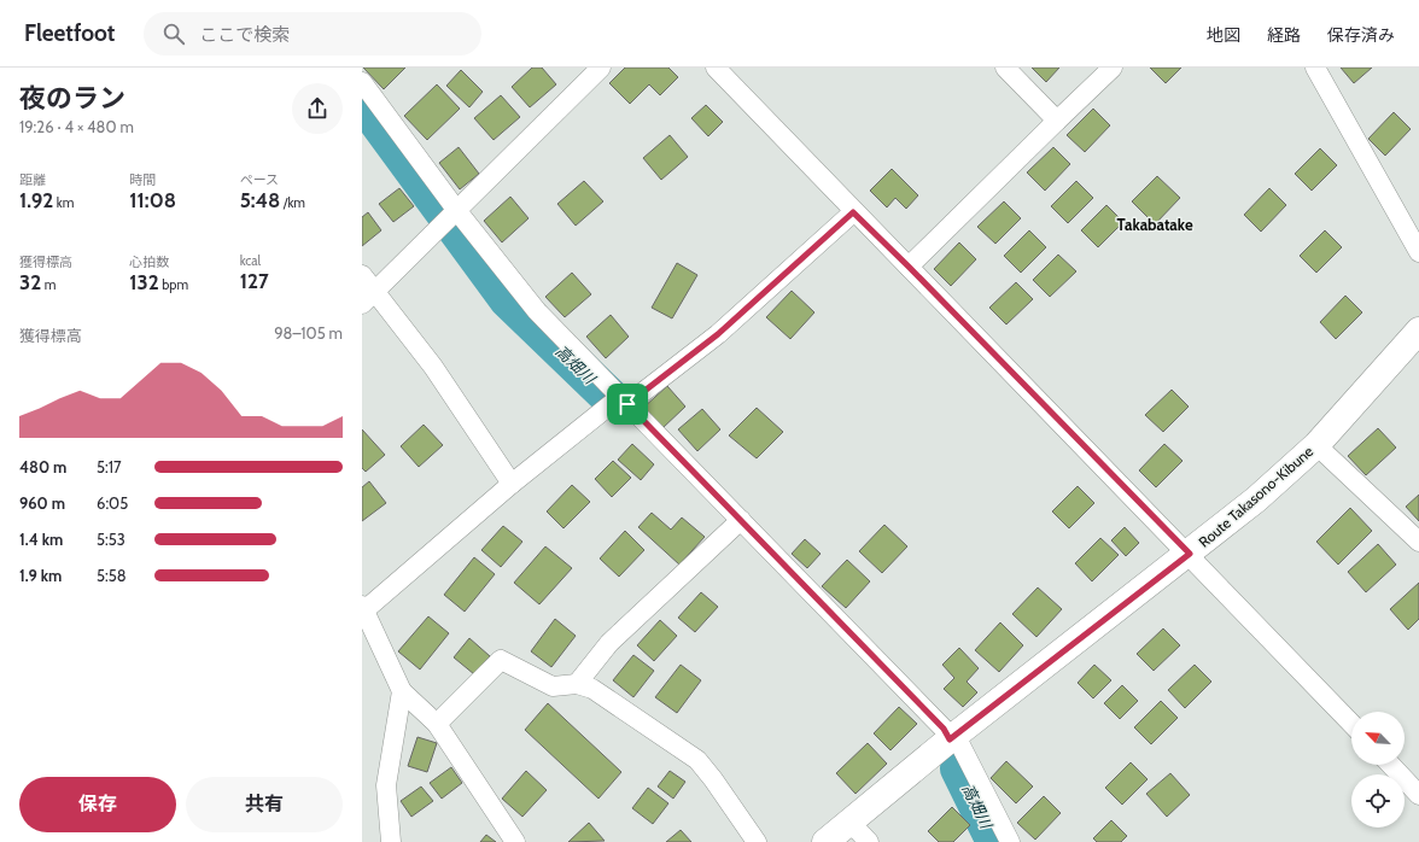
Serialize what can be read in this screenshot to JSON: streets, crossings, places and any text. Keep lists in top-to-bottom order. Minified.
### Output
{"streets":{"main road":["Route Takasono-Kibune"]},"districts":["Takabatake"],"water":["高畑川"],"north":"top left","page":{"header":"Fleetfoot","search":"ここで検索","nav":["地図","経路","保存済み"],"heading":["夜のラン","19:26 · 4 × 480 m"],"stats":[["距離","1.92 km"],["時間","11:08"],["ペース","5:48 /km"],["獲得標高","32 m"],["心拍数","132 bpm"],["kcal","127"]],"chart":["獲得標高","98–105 m"],"list":[{"name":"480 m","note":"5:17"},{"name":"960 m","note":"6:05"},{"name":"1.4 km","note":"5:53"},{"name":"1.9 km","note":"5:58"}],"buttons":["保存","共有"]}}
